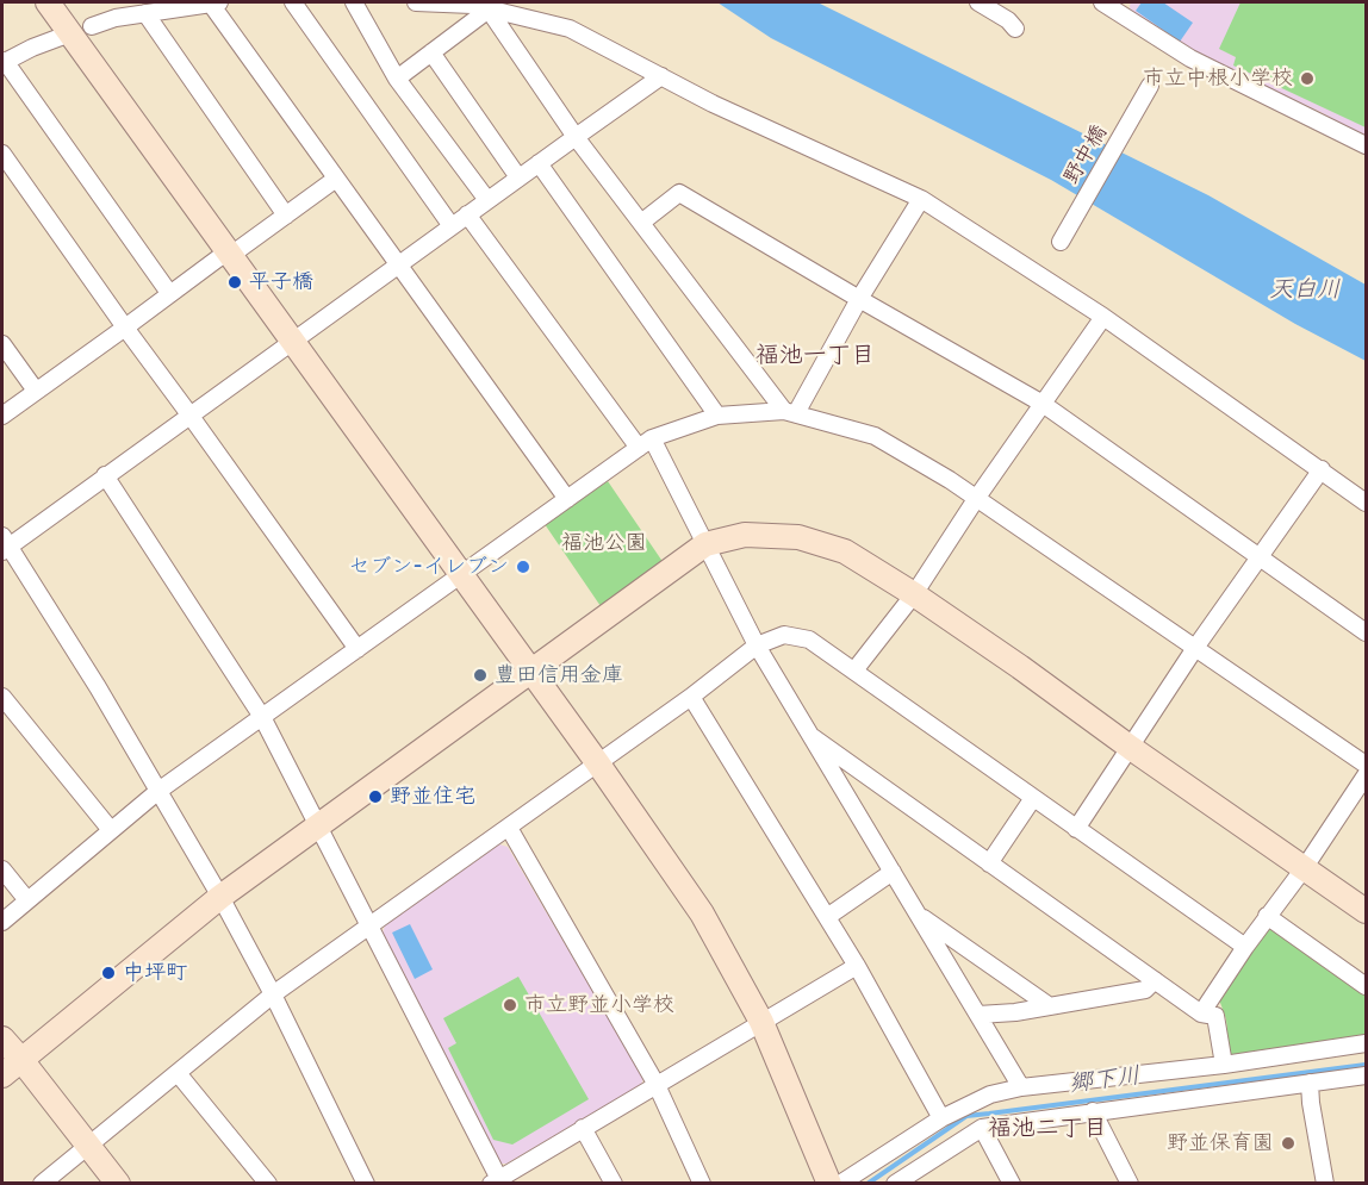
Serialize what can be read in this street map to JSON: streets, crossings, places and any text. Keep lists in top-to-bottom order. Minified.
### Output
{"streets":{"street":["野中橋"]},"districts":["福池一丁目","福池二丁目"],"water":["天白川","郷下川"],"parks":["福池公園"],"places":["市立中根小学校","平子橋","セブン-イレブン","豊田信用金庫","野並住宅","中坪町","市立野並小学校","野並保育園"]}
